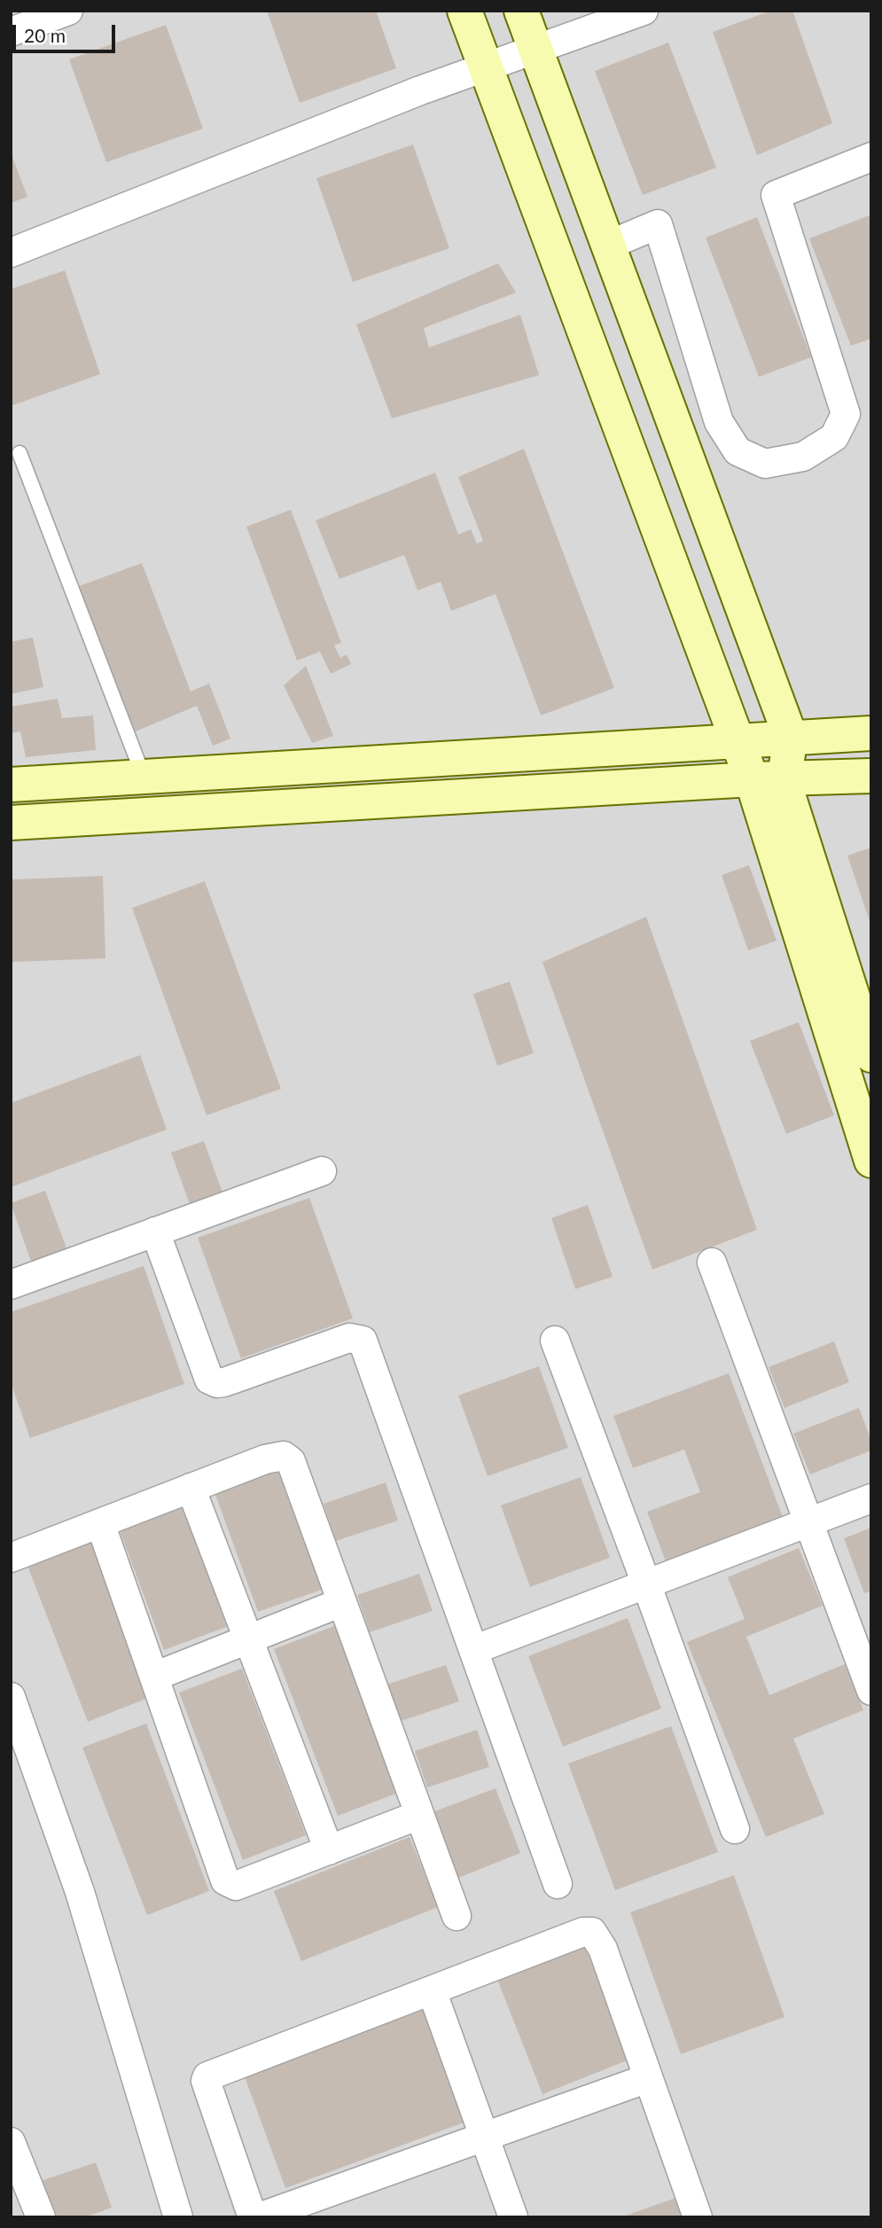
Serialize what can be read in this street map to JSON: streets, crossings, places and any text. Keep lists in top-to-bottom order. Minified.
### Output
{"scale_bar":"20 m"}
